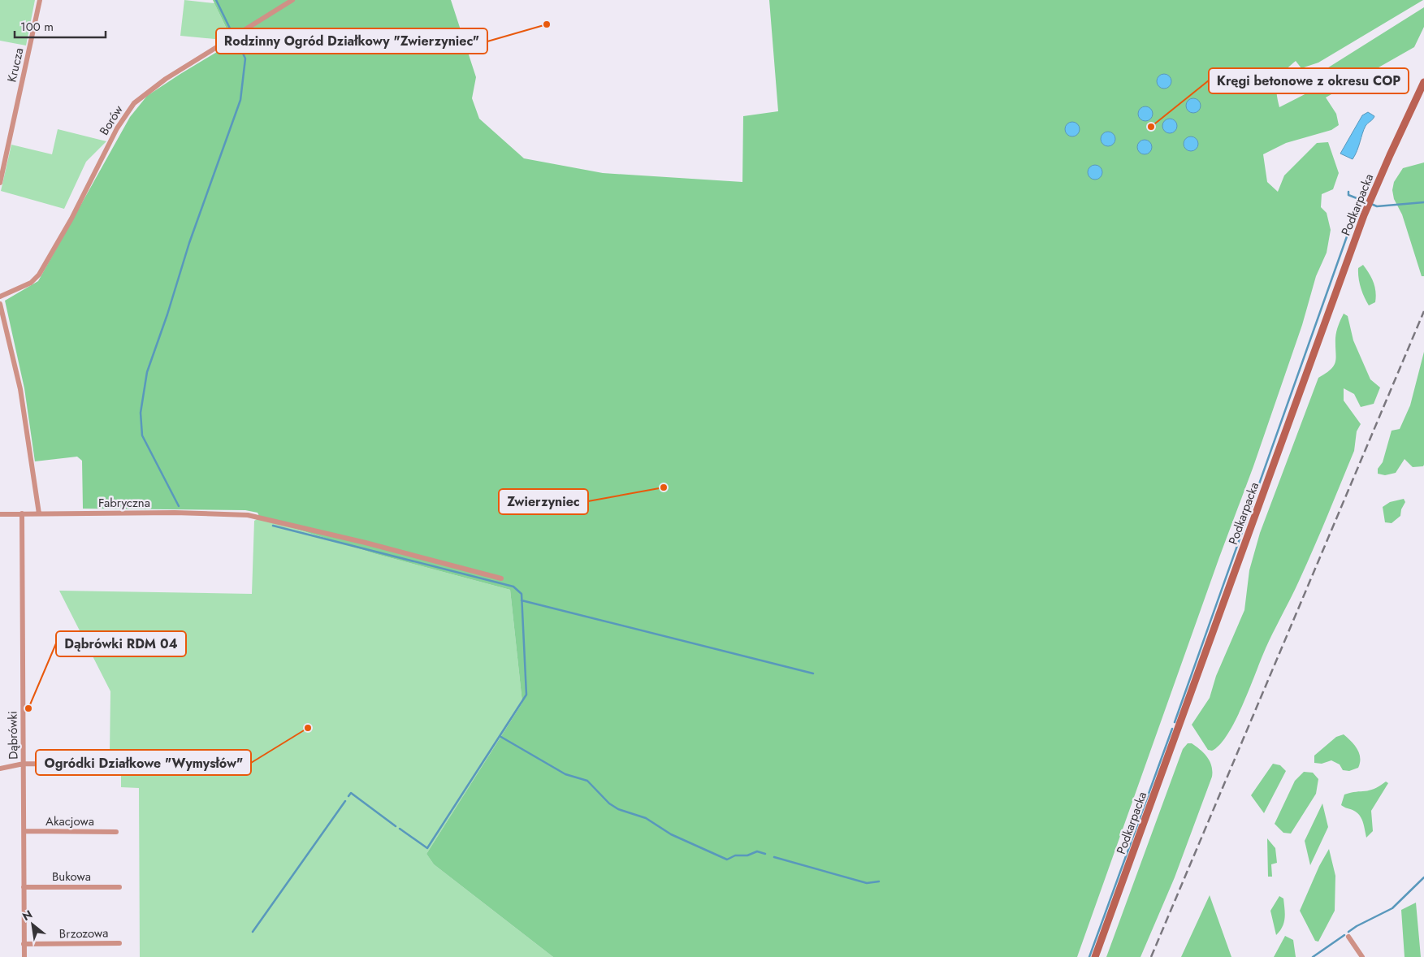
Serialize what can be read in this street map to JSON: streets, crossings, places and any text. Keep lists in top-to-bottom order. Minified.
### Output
{"streets":{"main road":["Podkarpacka"],"street":["Krucza","Borów","Fabryczna","Dąbrówki","Akacjowa","Bukowa","Brzozowa"]},"crossings":[["Fabryczna","Dąbrówki"],["Dąbrówki","Akacjowa"],["Dąbrówki","Bukowa"],["Dąbrówki","Brzozowa"]],"places":["Rodzinny Ogród Działkowy \"Zwierzyniec\"","Kręgi betonowe z okresu COP","Zwierzyniec","Dąbrówki RDM 04","Ogródki Działkowe \"Wymysłów\""],"scale_bar":"100 m","north":"top left"}
